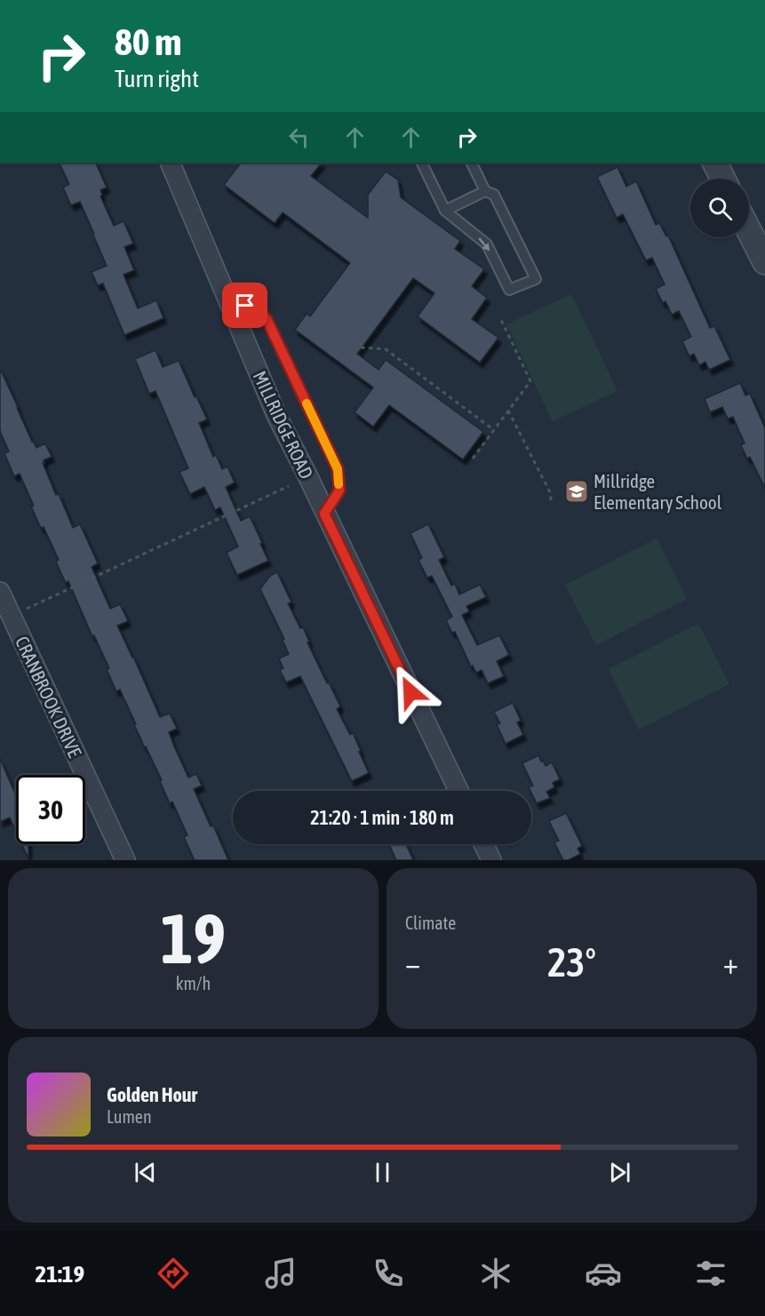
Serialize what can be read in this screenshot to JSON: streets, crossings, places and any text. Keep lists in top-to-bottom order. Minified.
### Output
{"streets":{"street":["MILLRIDGE ROAD","CRANBROOK DRIVE"]},"places":{"school or university":["Millridge Elementary School"]},"page":{"turn":["80 m","Turn right"],"limit":"30","trip":"21:20 · 1 min · 180 m","tile":[["19","km/h"],"Climate"],"heat":["−","23°","+"],"song":["Golden Hour","Lumen"],"tabs":"21:19"}}
